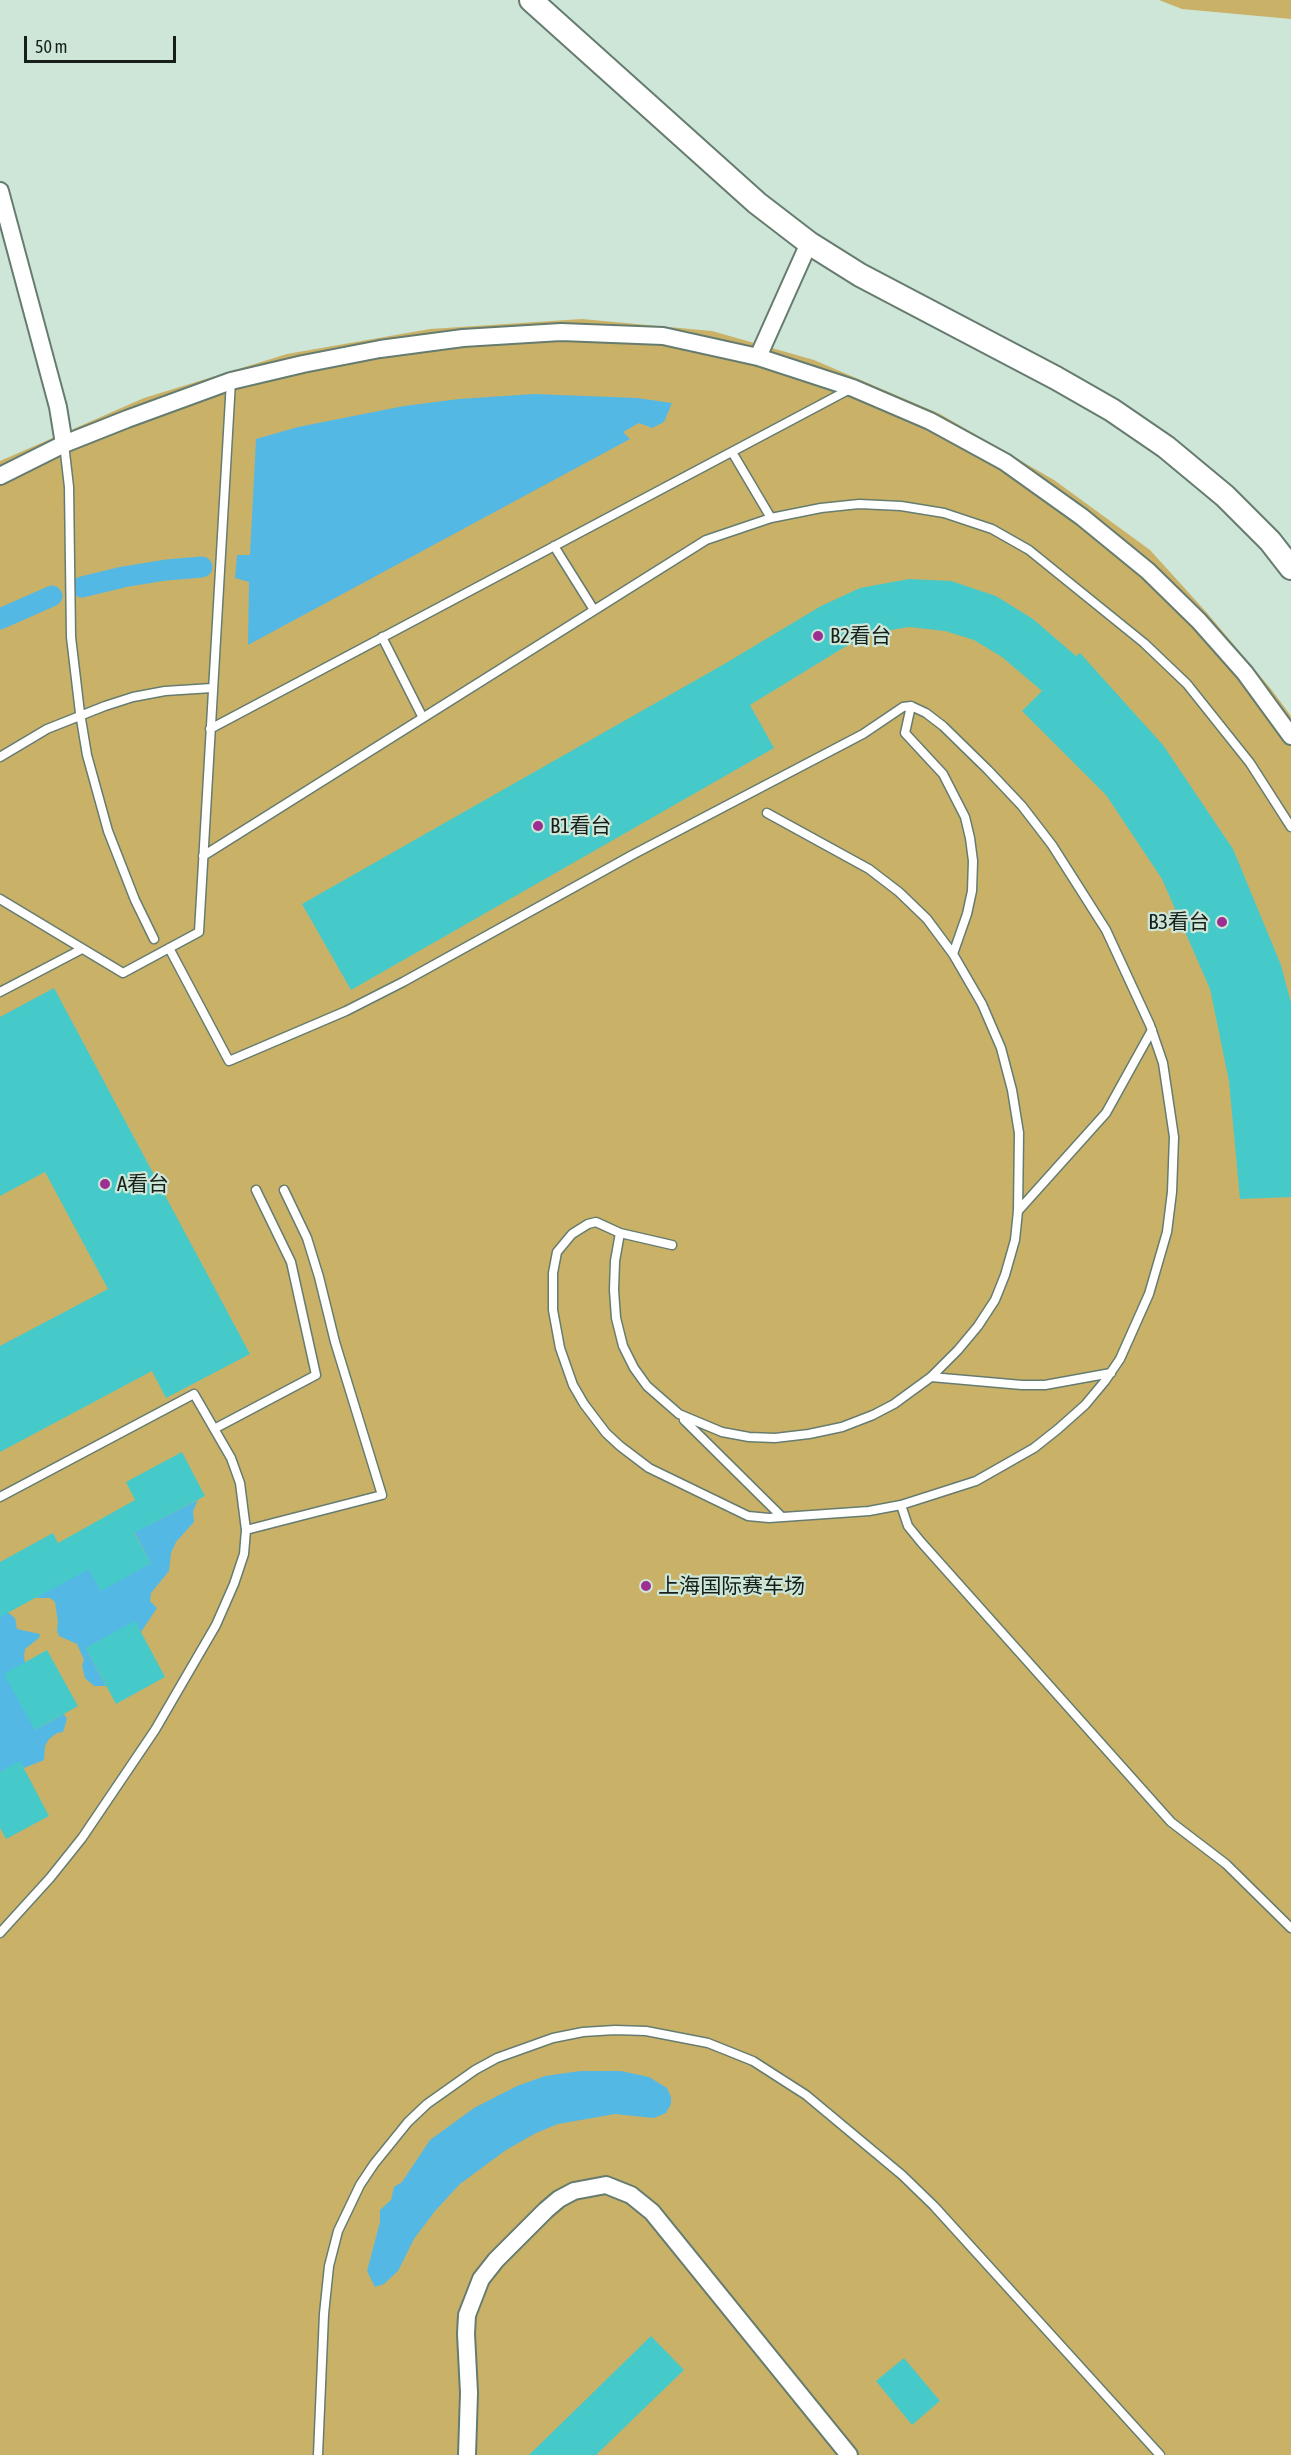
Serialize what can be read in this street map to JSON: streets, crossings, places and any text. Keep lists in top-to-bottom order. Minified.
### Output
{"places":["B2看台","B1看台","B3看台","A看台","上海国际赛车场"],"scale_bar":"50 m"}
